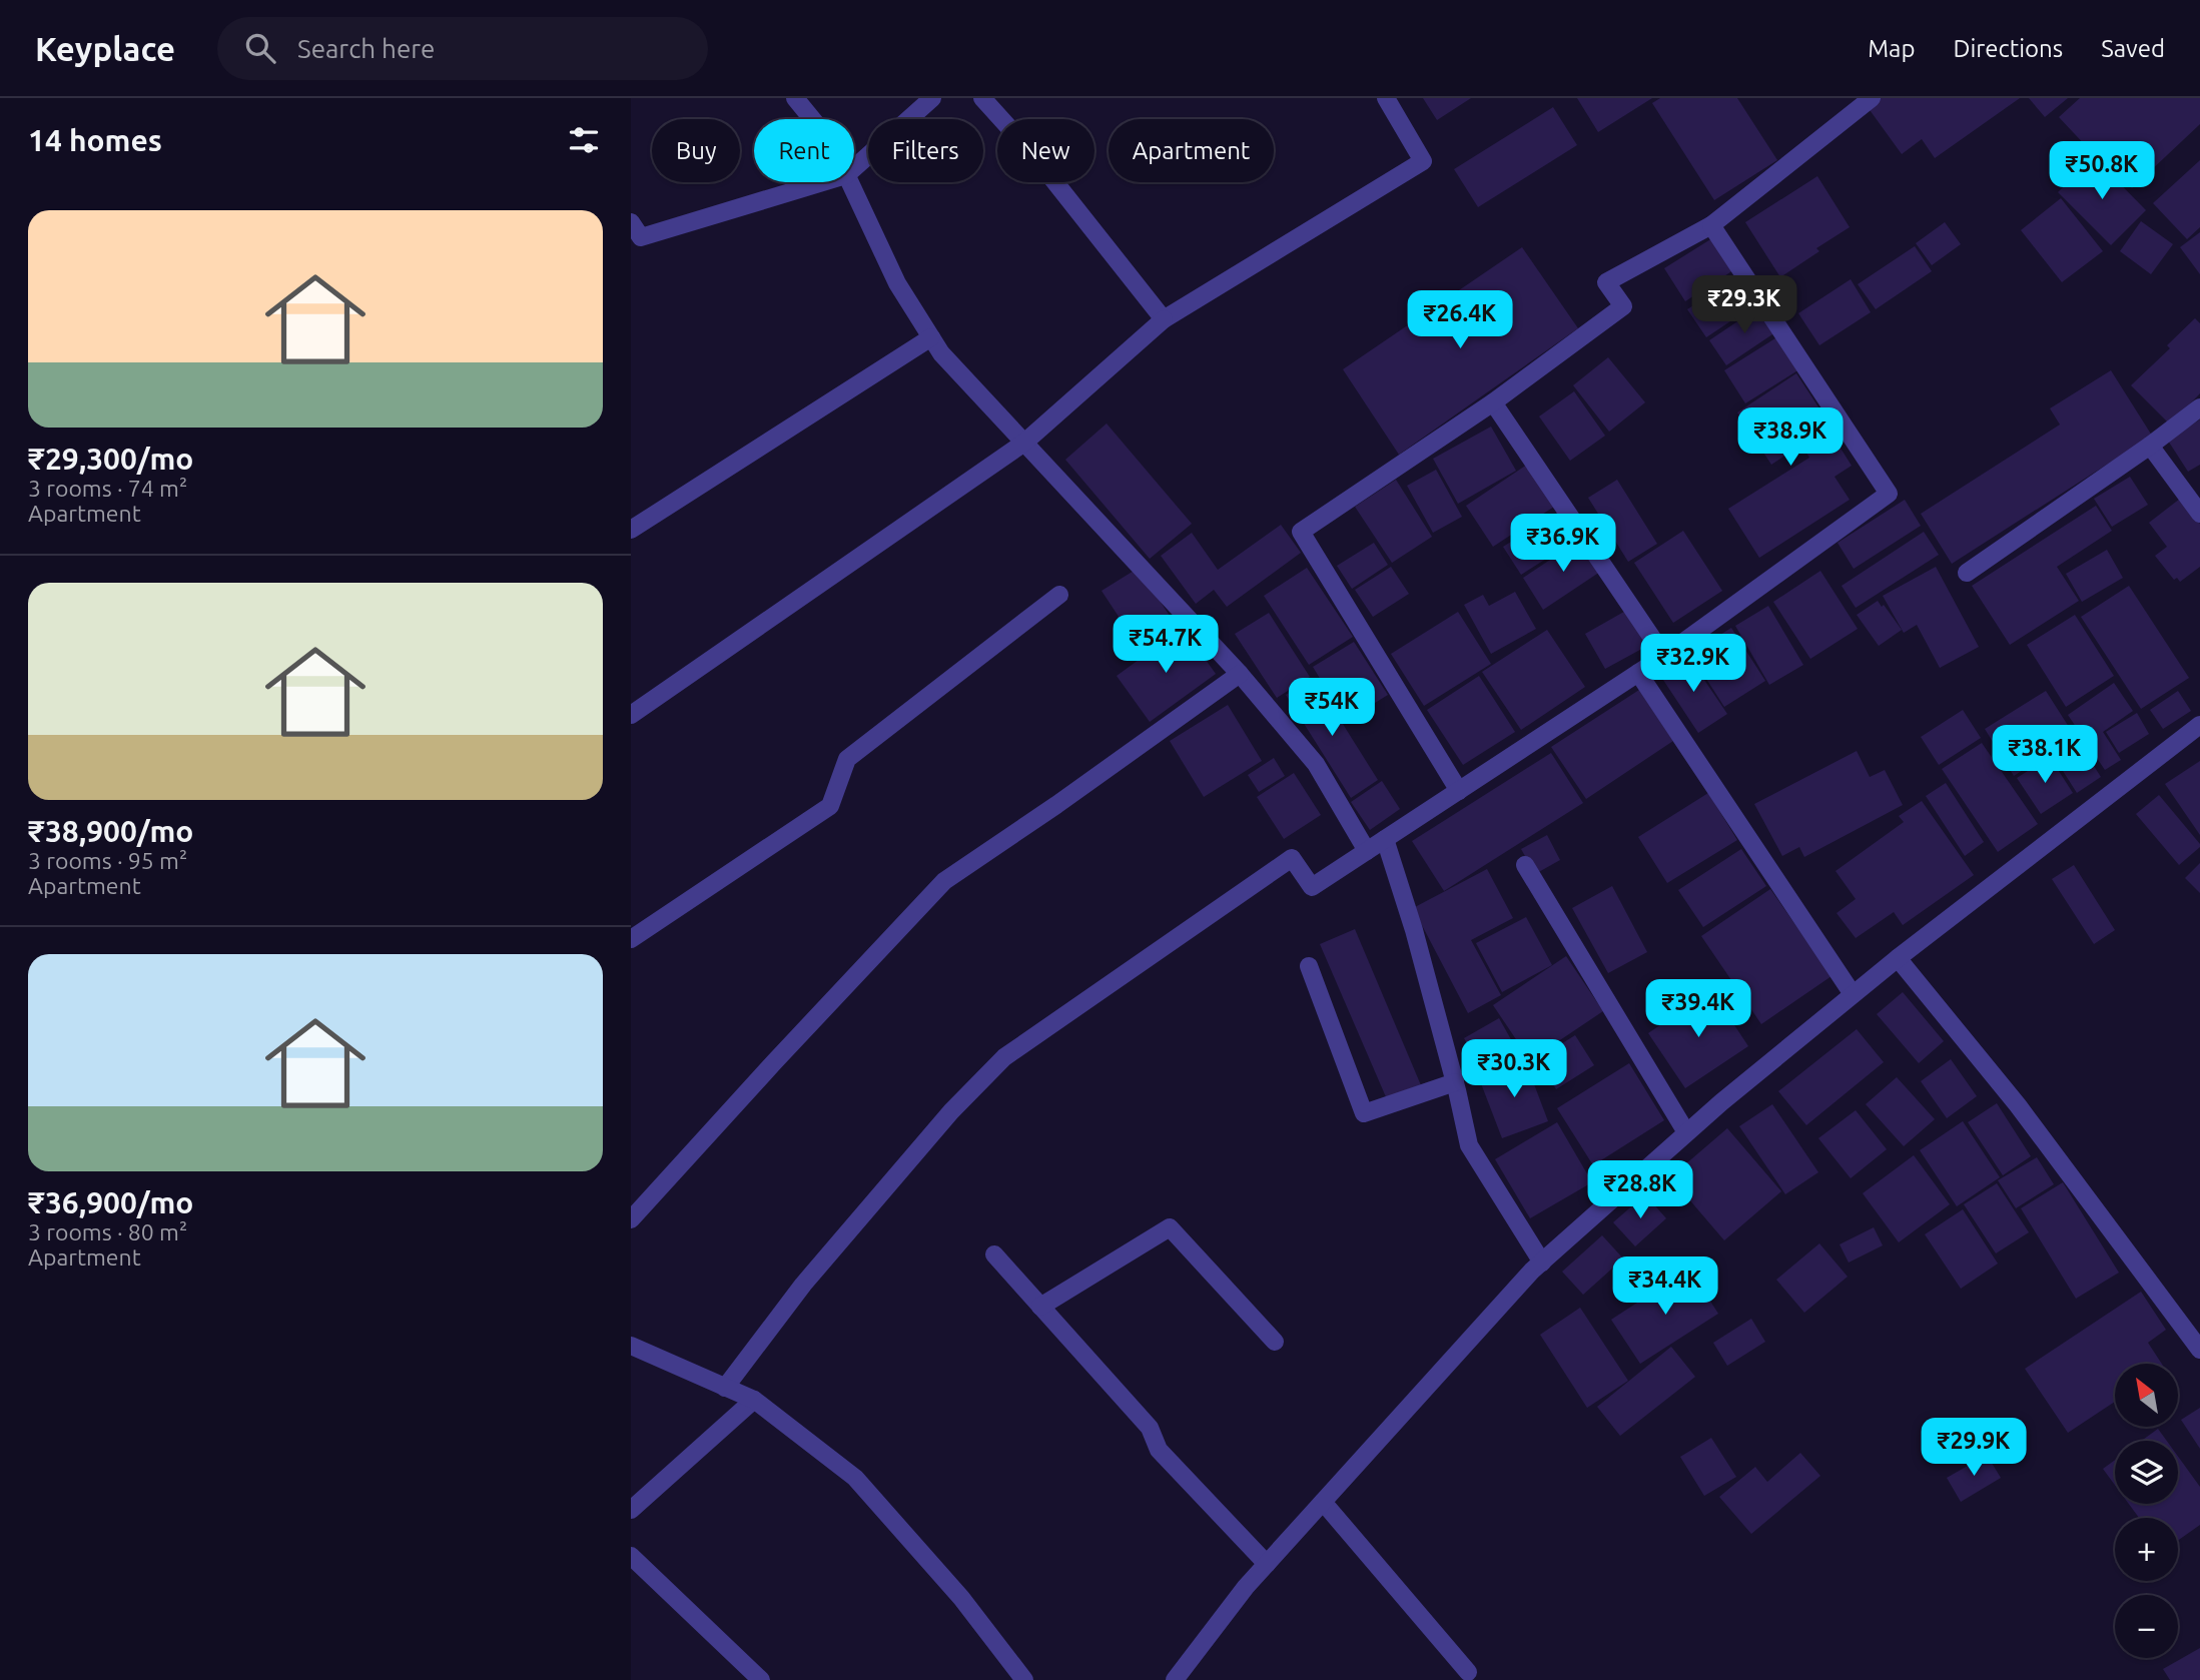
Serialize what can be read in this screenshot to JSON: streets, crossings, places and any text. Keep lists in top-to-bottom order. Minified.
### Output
{"north":"top left","page":{"header":"Keyplace","search":"Search here","nav":["Map","Directions","Saved"],"heading":"14 homes","chip":["Buy","Rent","Filters","New","Apartment"],"price":["₹50.8K","₹29.3K","₹26.4K","₹38.9K","₹36.9K","₹54.7K","₹32.9K","₹54K","₹38.1K","₹39.4K","₹30.3K","₹28.8K","₹34.4K","₹29.9K"],"list":[{"name":"₹29,300/mo","note":"3 rooms · 74 m² · Apartment"},{"name":"₹38,900/mo","note":"3 rooms · 95 m² · Apartment"},{"name":"₹36,900/mo","note":"3 rooms · 80 m² · Apartment"}],"map_buttons":["+","−"]}}
